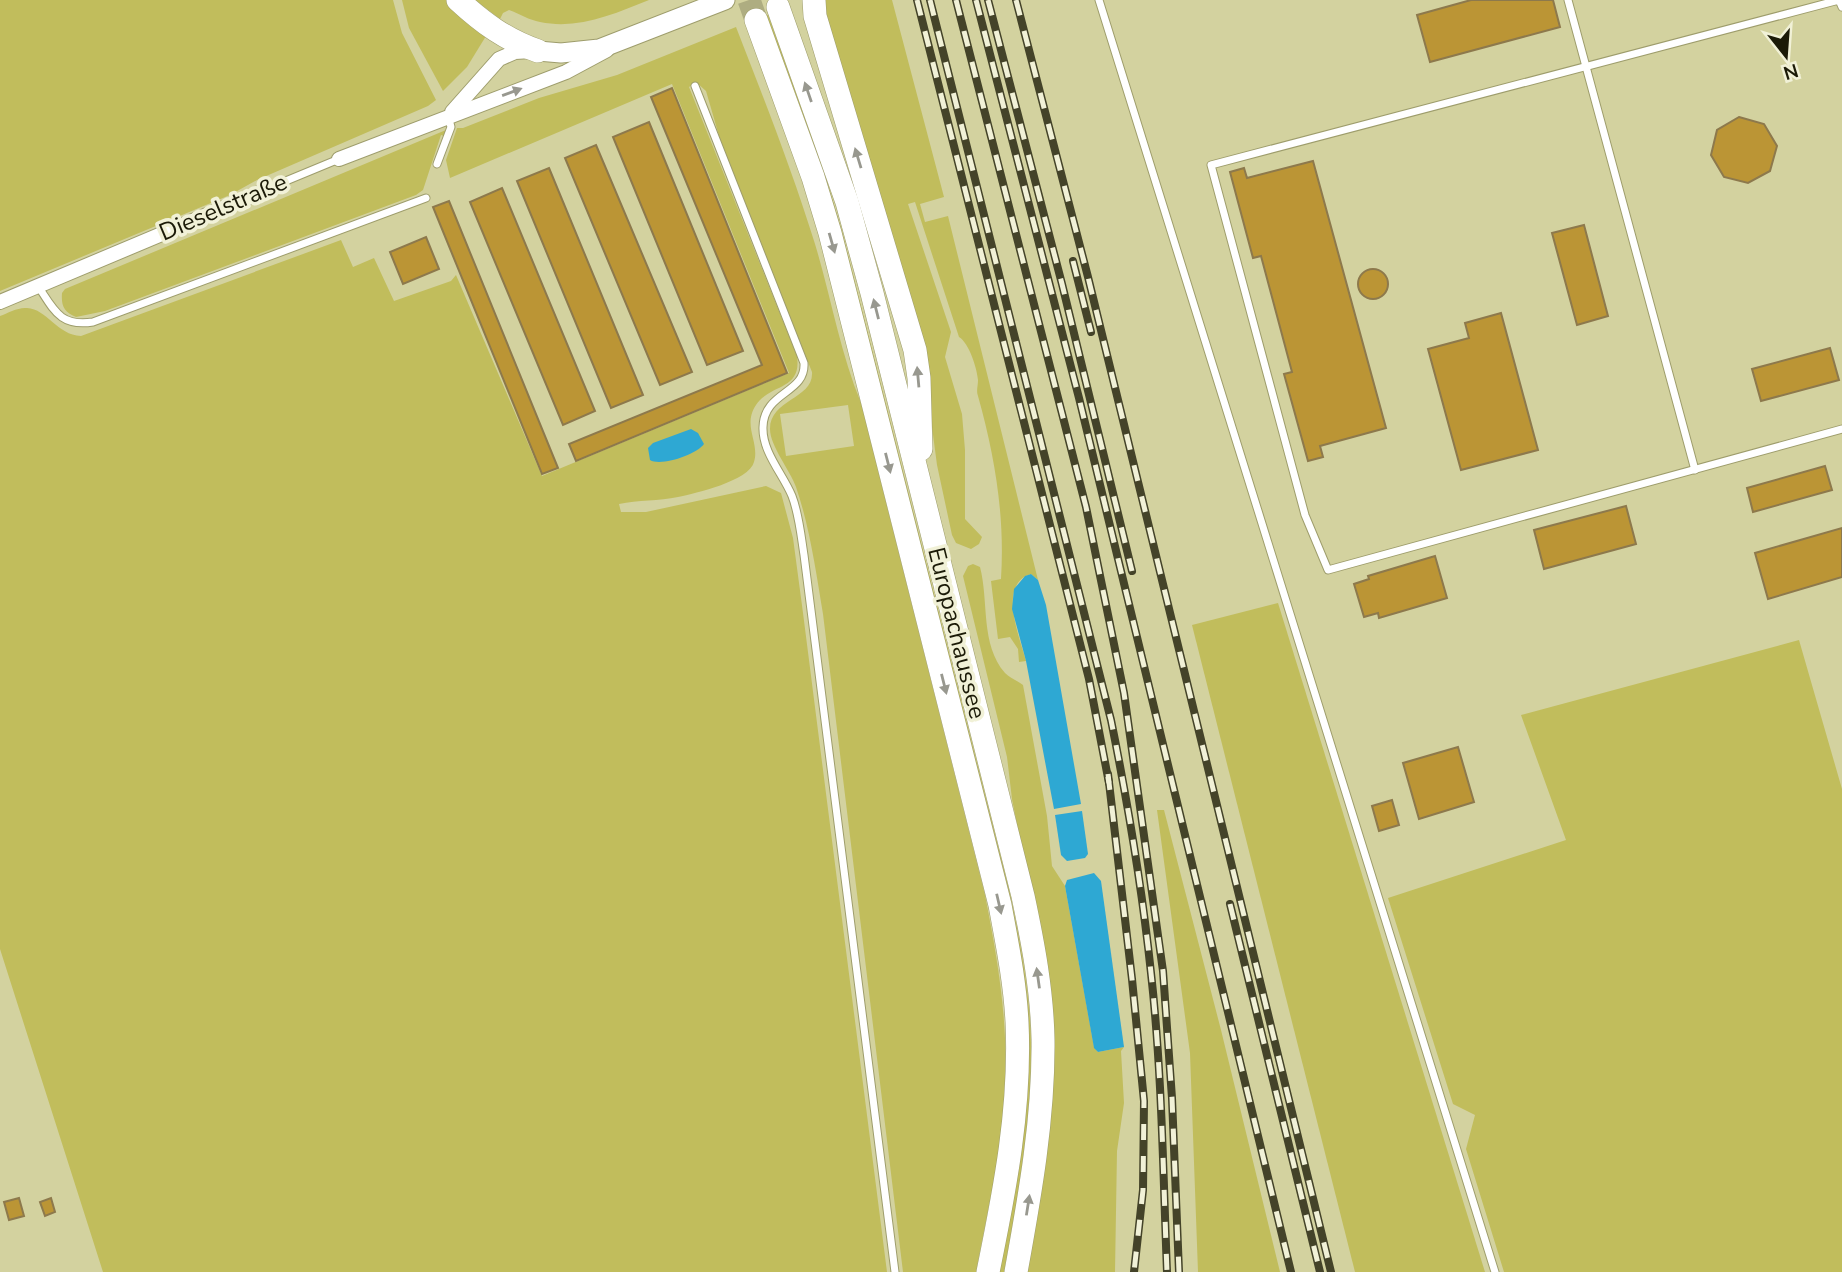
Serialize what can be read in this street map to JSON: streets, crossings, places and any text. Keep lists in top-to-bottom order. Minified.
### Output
{"streets":{"main road":["Europachaussee"],"street":["Dieselstraße"]},"north":"bottom"}
